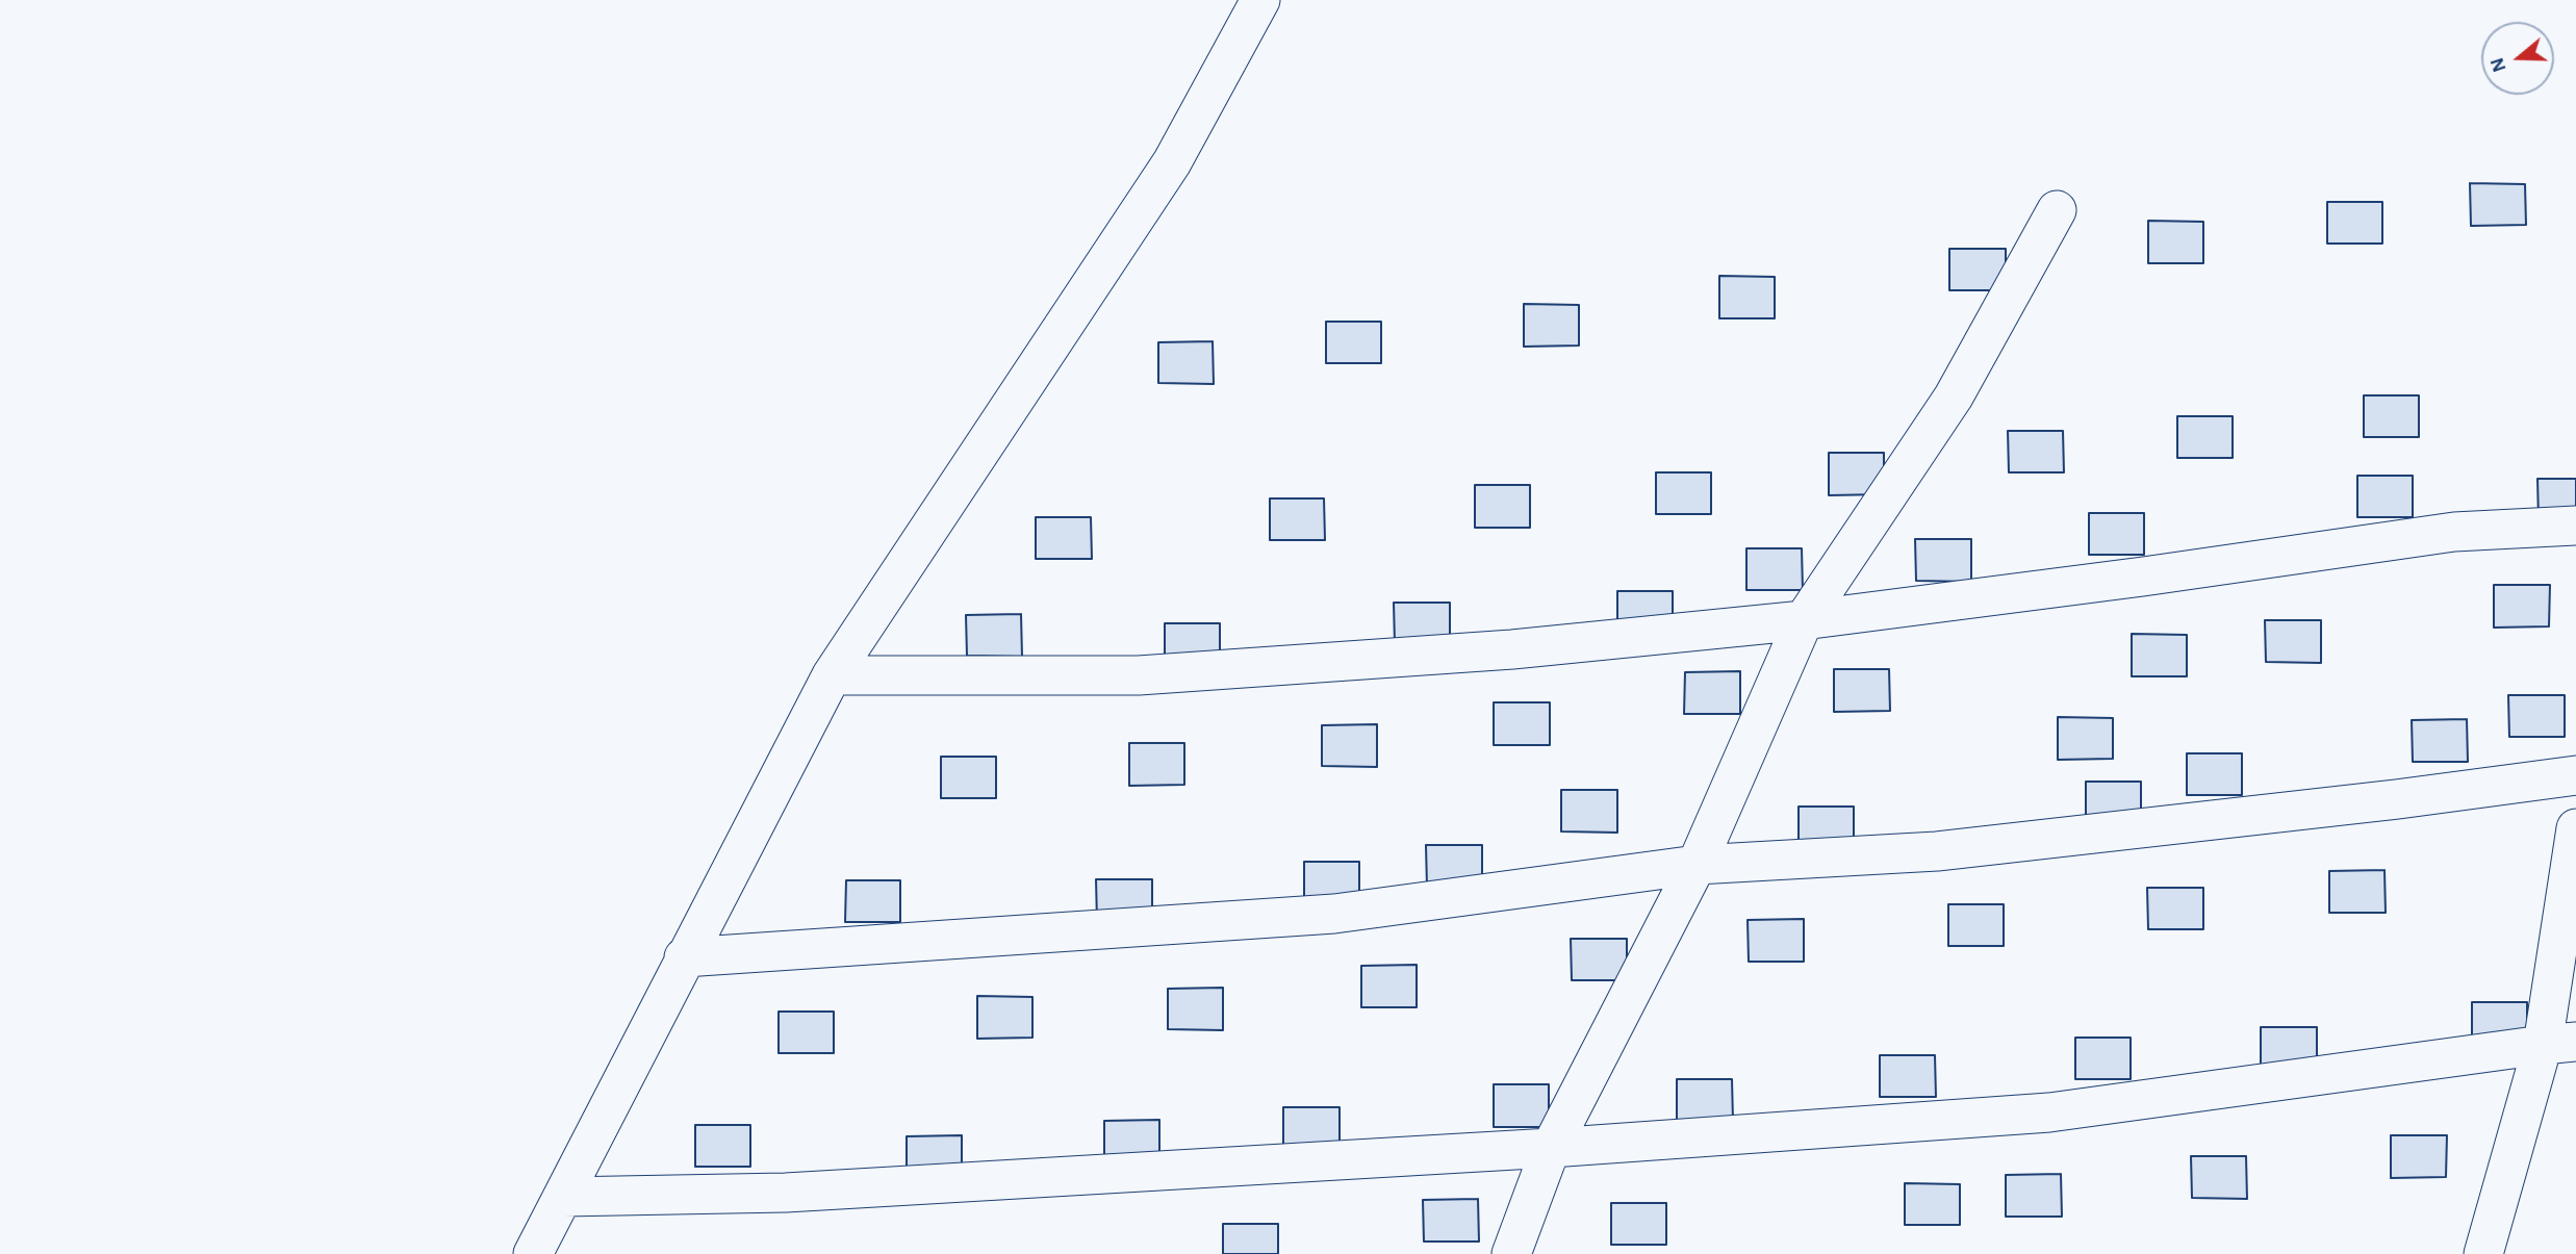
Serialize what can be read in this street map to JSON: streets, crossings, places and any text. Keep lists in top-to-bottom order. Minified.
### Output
{"north":"left"}
